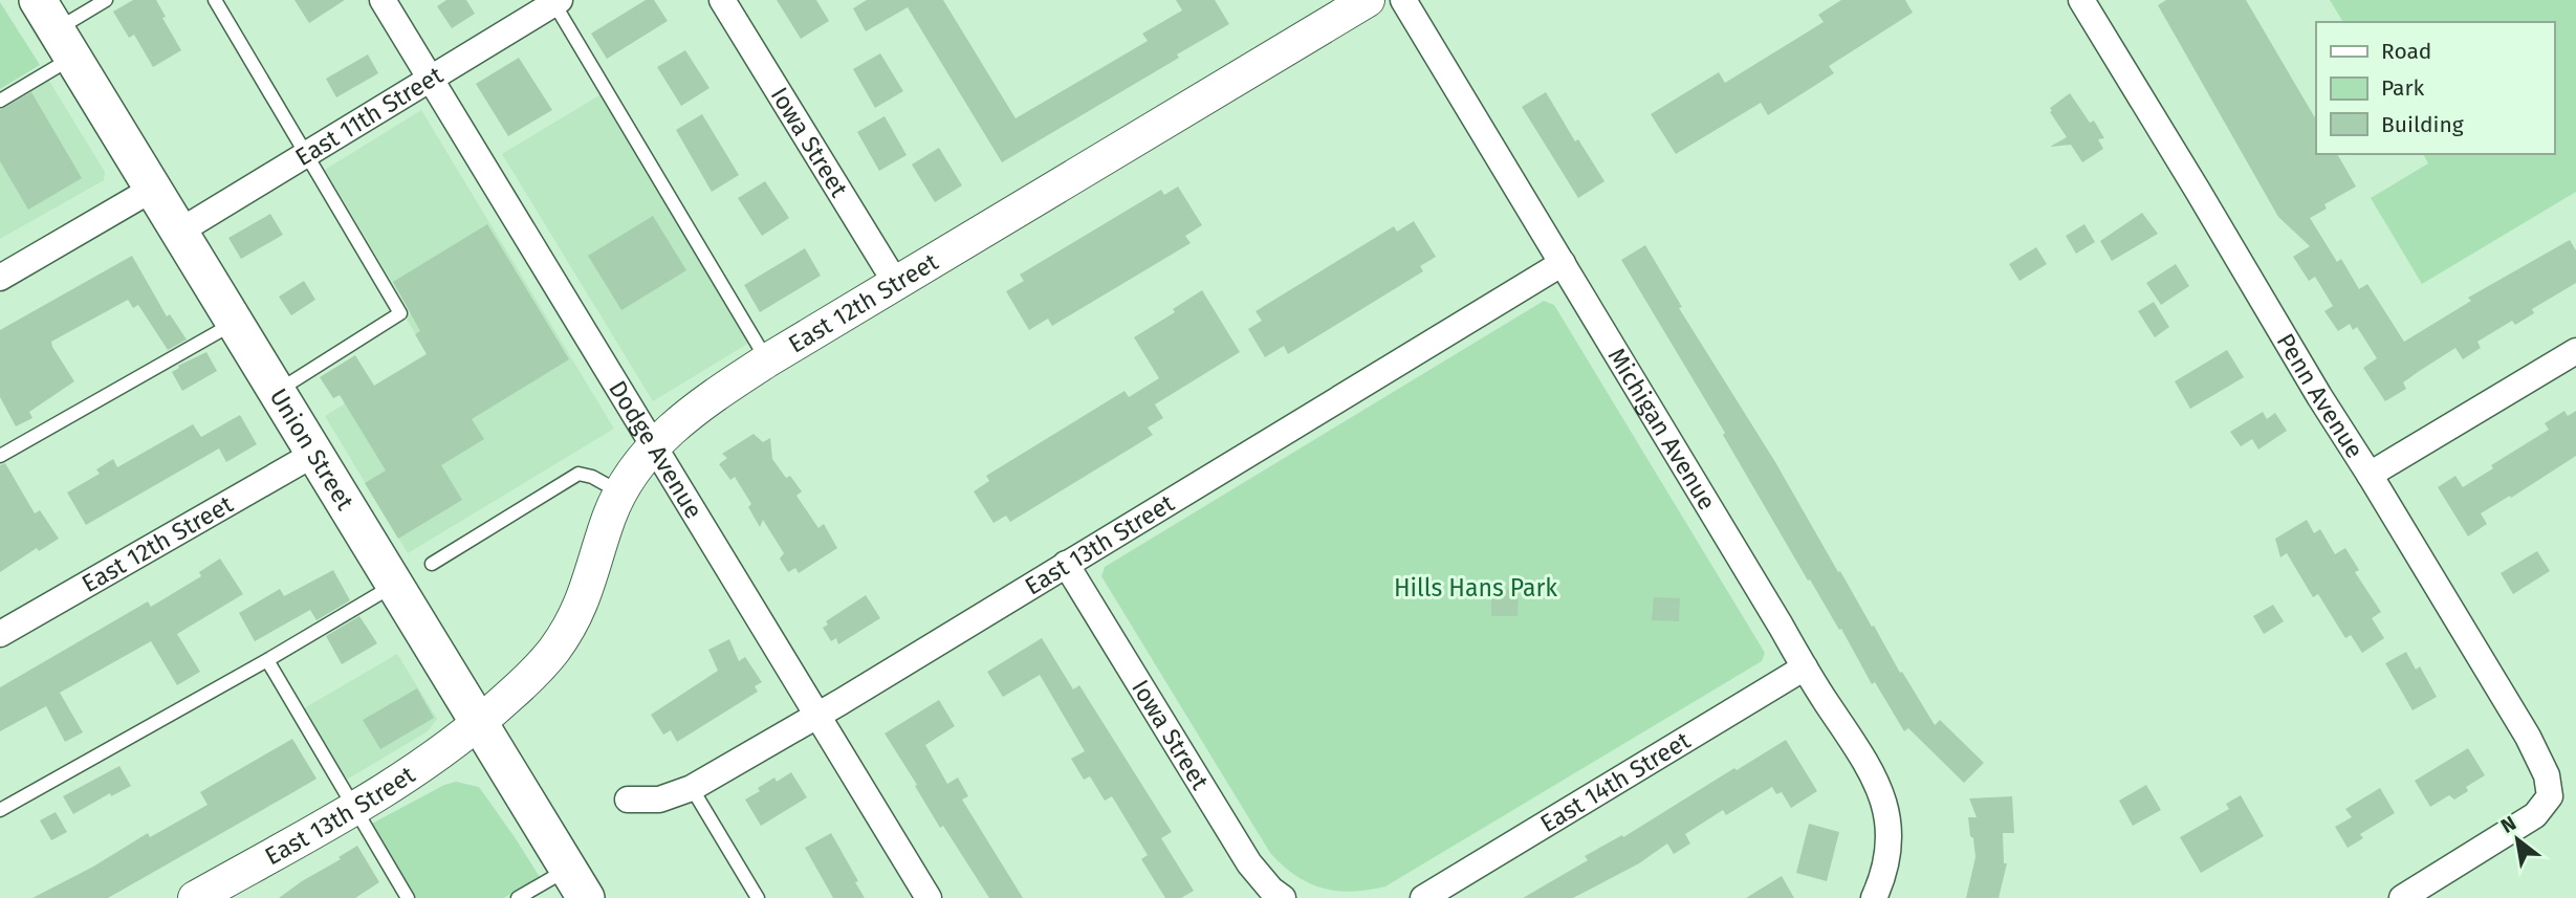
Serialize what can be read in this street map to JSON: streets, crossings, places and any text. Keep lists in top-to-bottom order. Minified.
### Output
{"streets":{"main road":["Union Street"],"street":["East 11th Street","Iowa Street","East 12th Street","Penn Avenue","Michigan Avenue","Dodge Avenue","East 13th Street","East 14th Street"]},"crossings":[["East 11th Street","Dodge Avenue"],["East 11th Street","Union Street"],["Iowa Street","East 12th Street"],["Iowa Street","East 13th Street"],["East 12th Street","Dodge Avenue"],["East 12th Street","Union Street"],["East 12th Street","East 13th Street"],["Michigan Avenue","East 13th Street"],["Michigan Avenue","East 14th Street"],["Dodge Avenue","East 13th Street"],["Union Street","East 13th Street"]],"parks":["Hills Hans Park"],"legend":["Road","Park","Building"],"north":"top left"}
